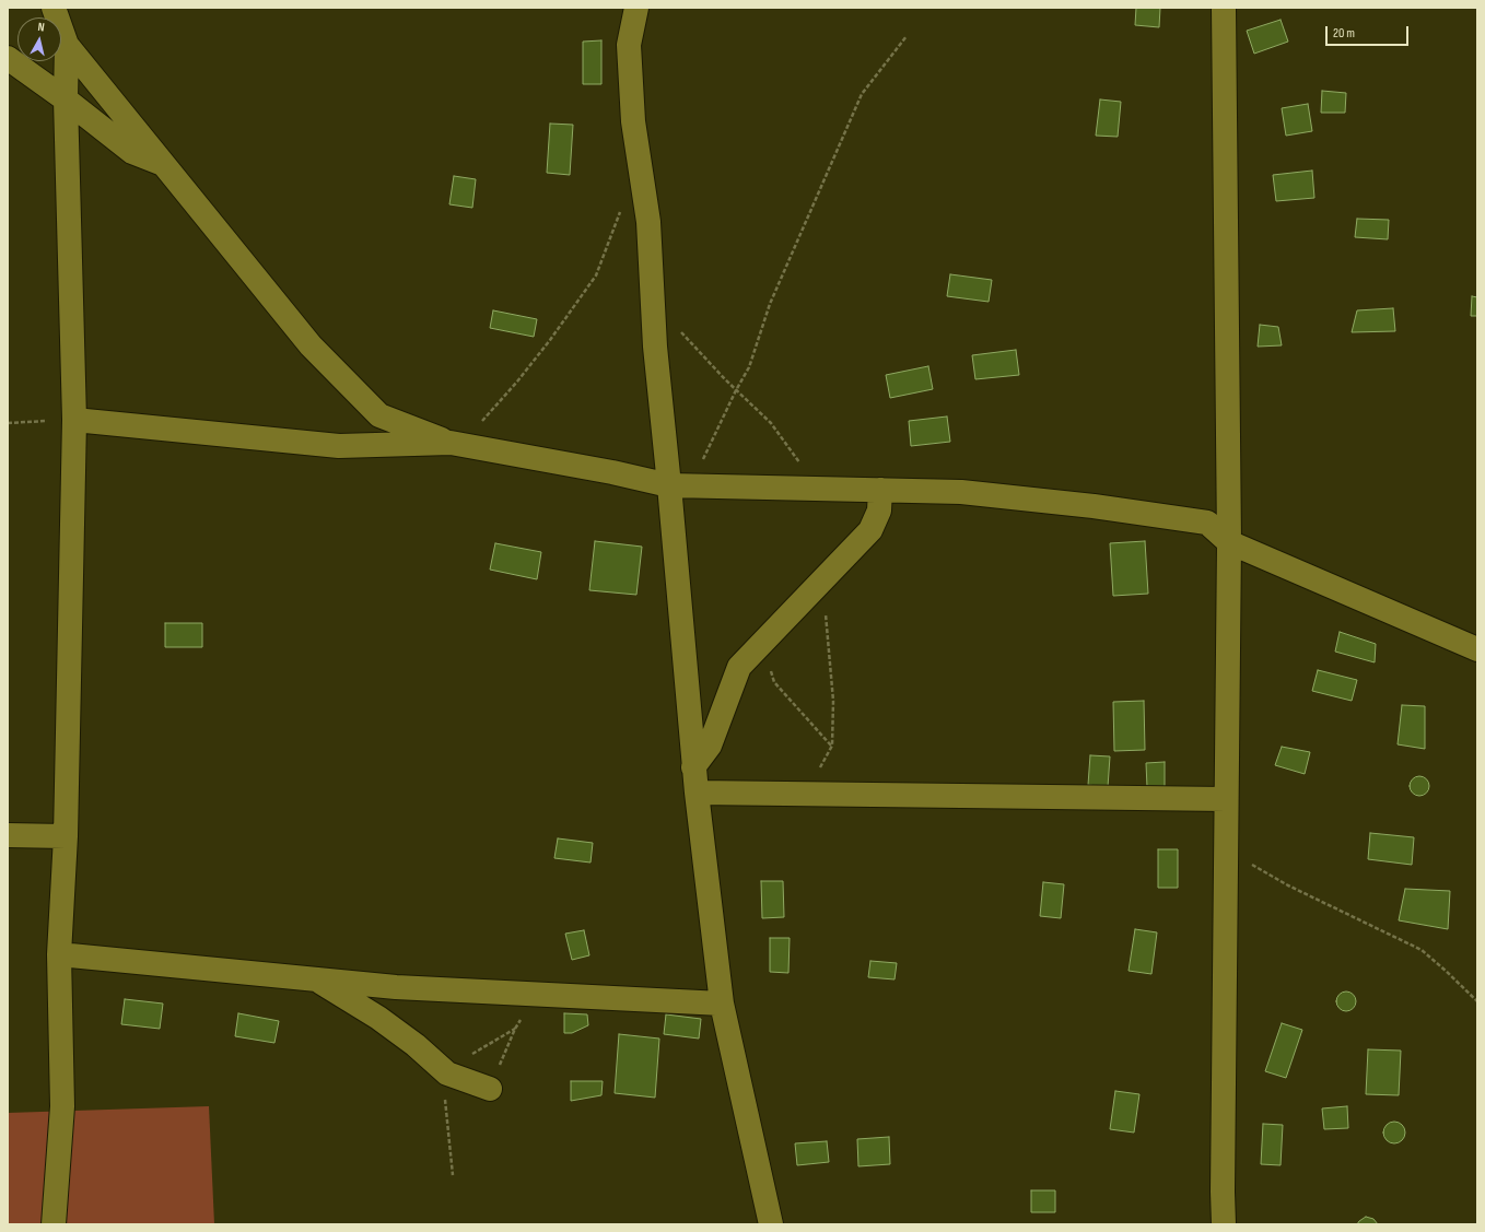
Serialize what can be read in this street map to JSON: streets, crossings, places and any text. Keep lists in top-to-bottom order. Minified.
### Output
{"scale_bar":"20 m","north":"top"}
